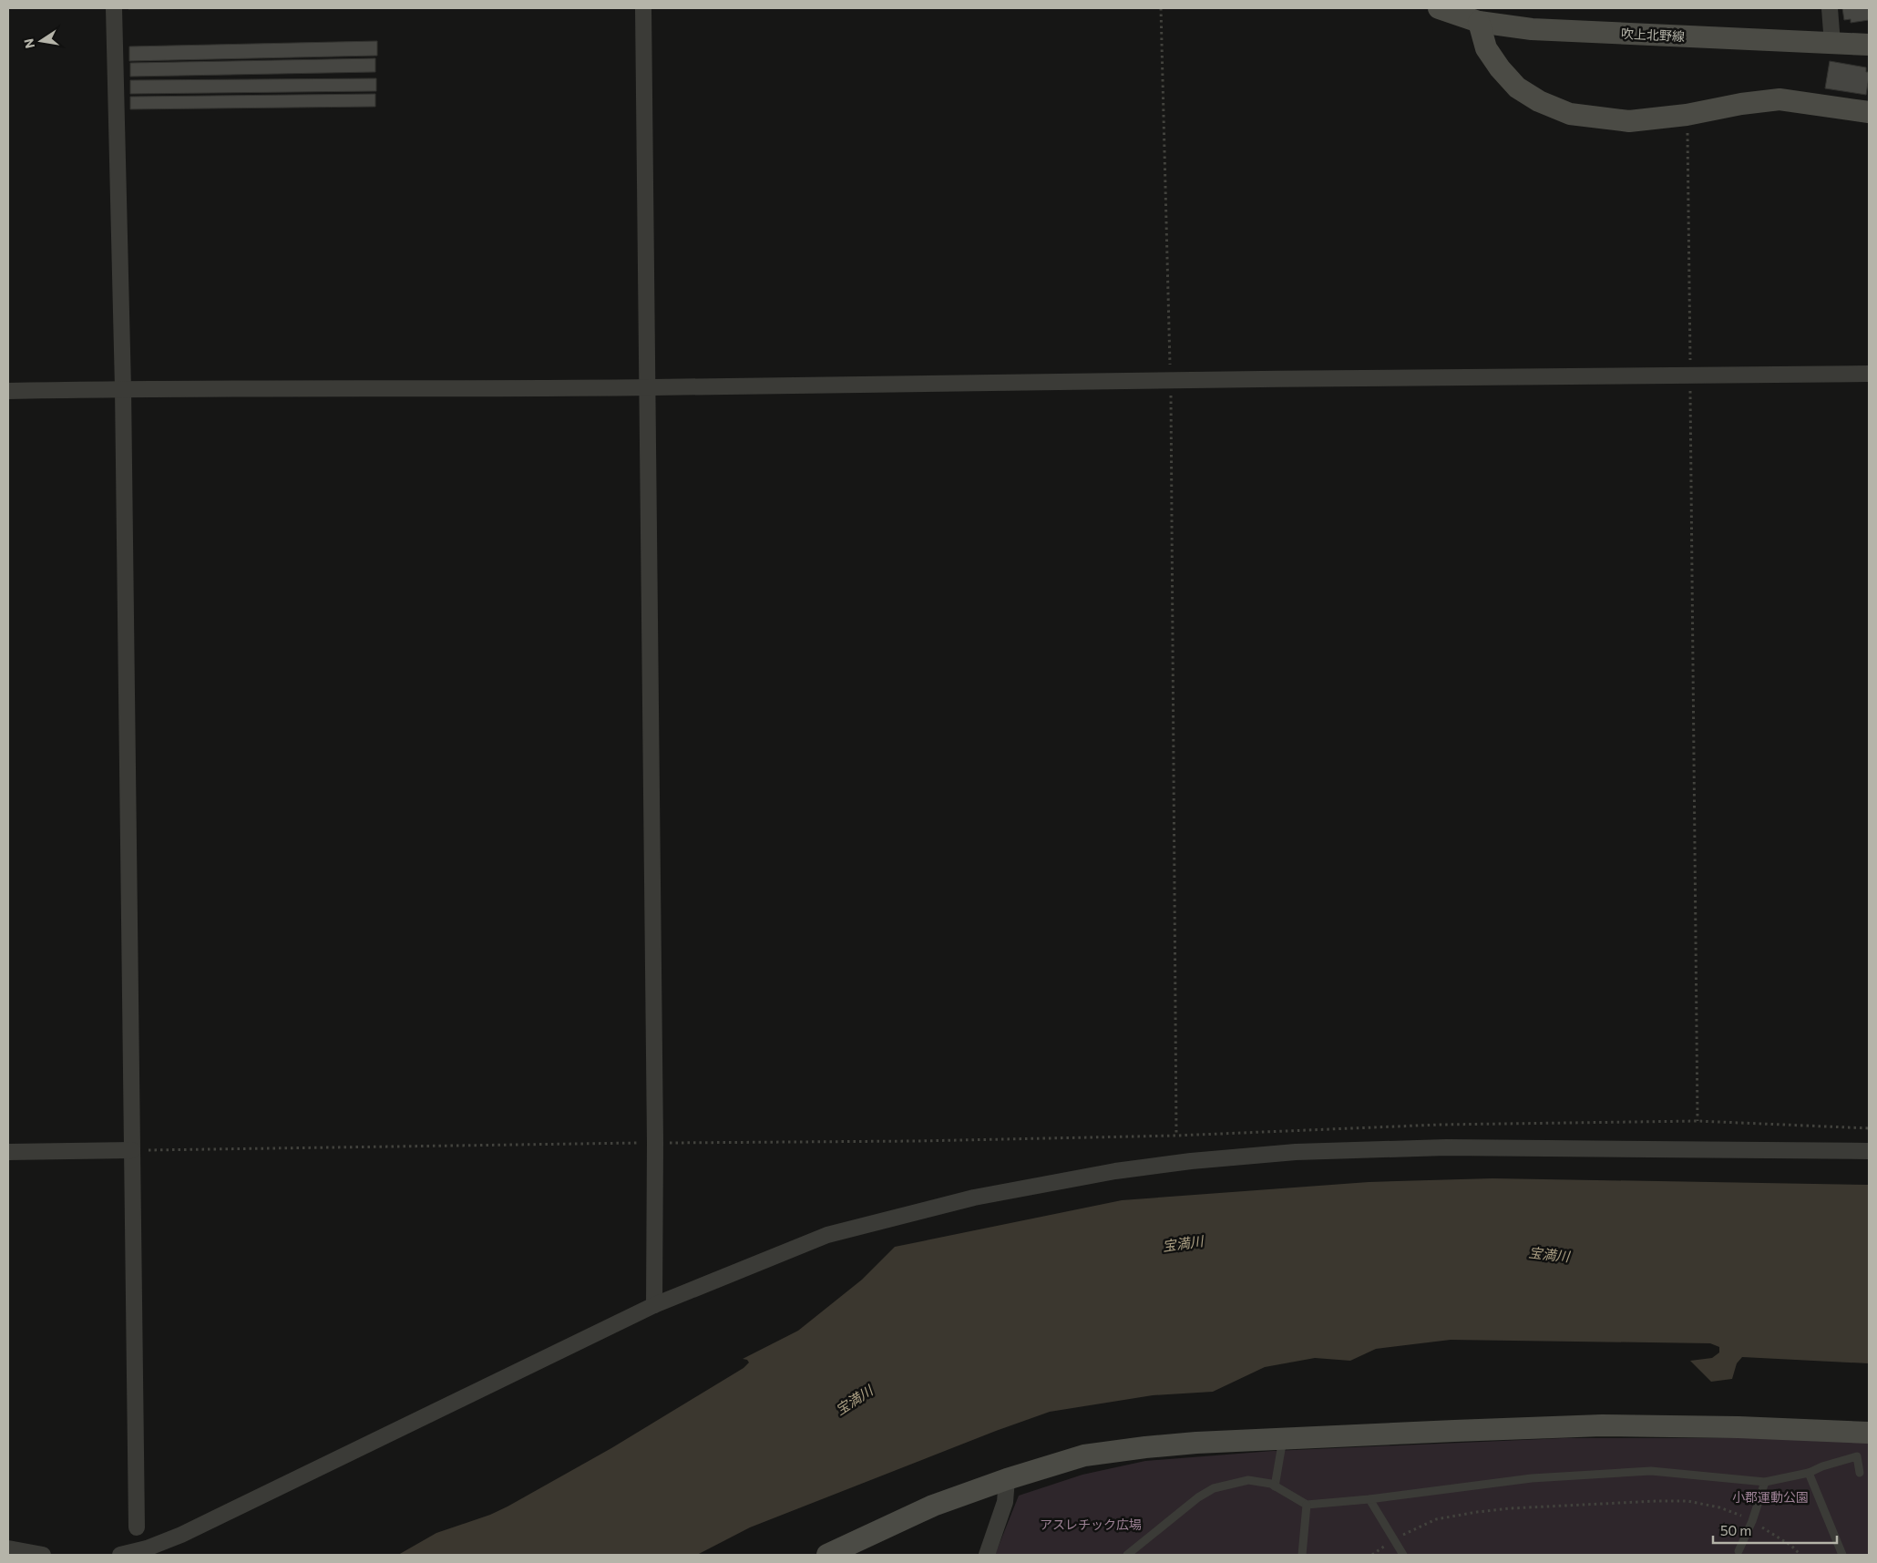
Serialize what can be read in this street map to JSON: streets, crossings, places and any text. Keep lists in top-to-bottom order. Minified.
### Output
{"streets":{"street":["吹上北野線"]},"water":["宝満川"],"parks":["小郡運動公園","アスレチック広場"],"scale_bar":"50 m","north":"left"}
